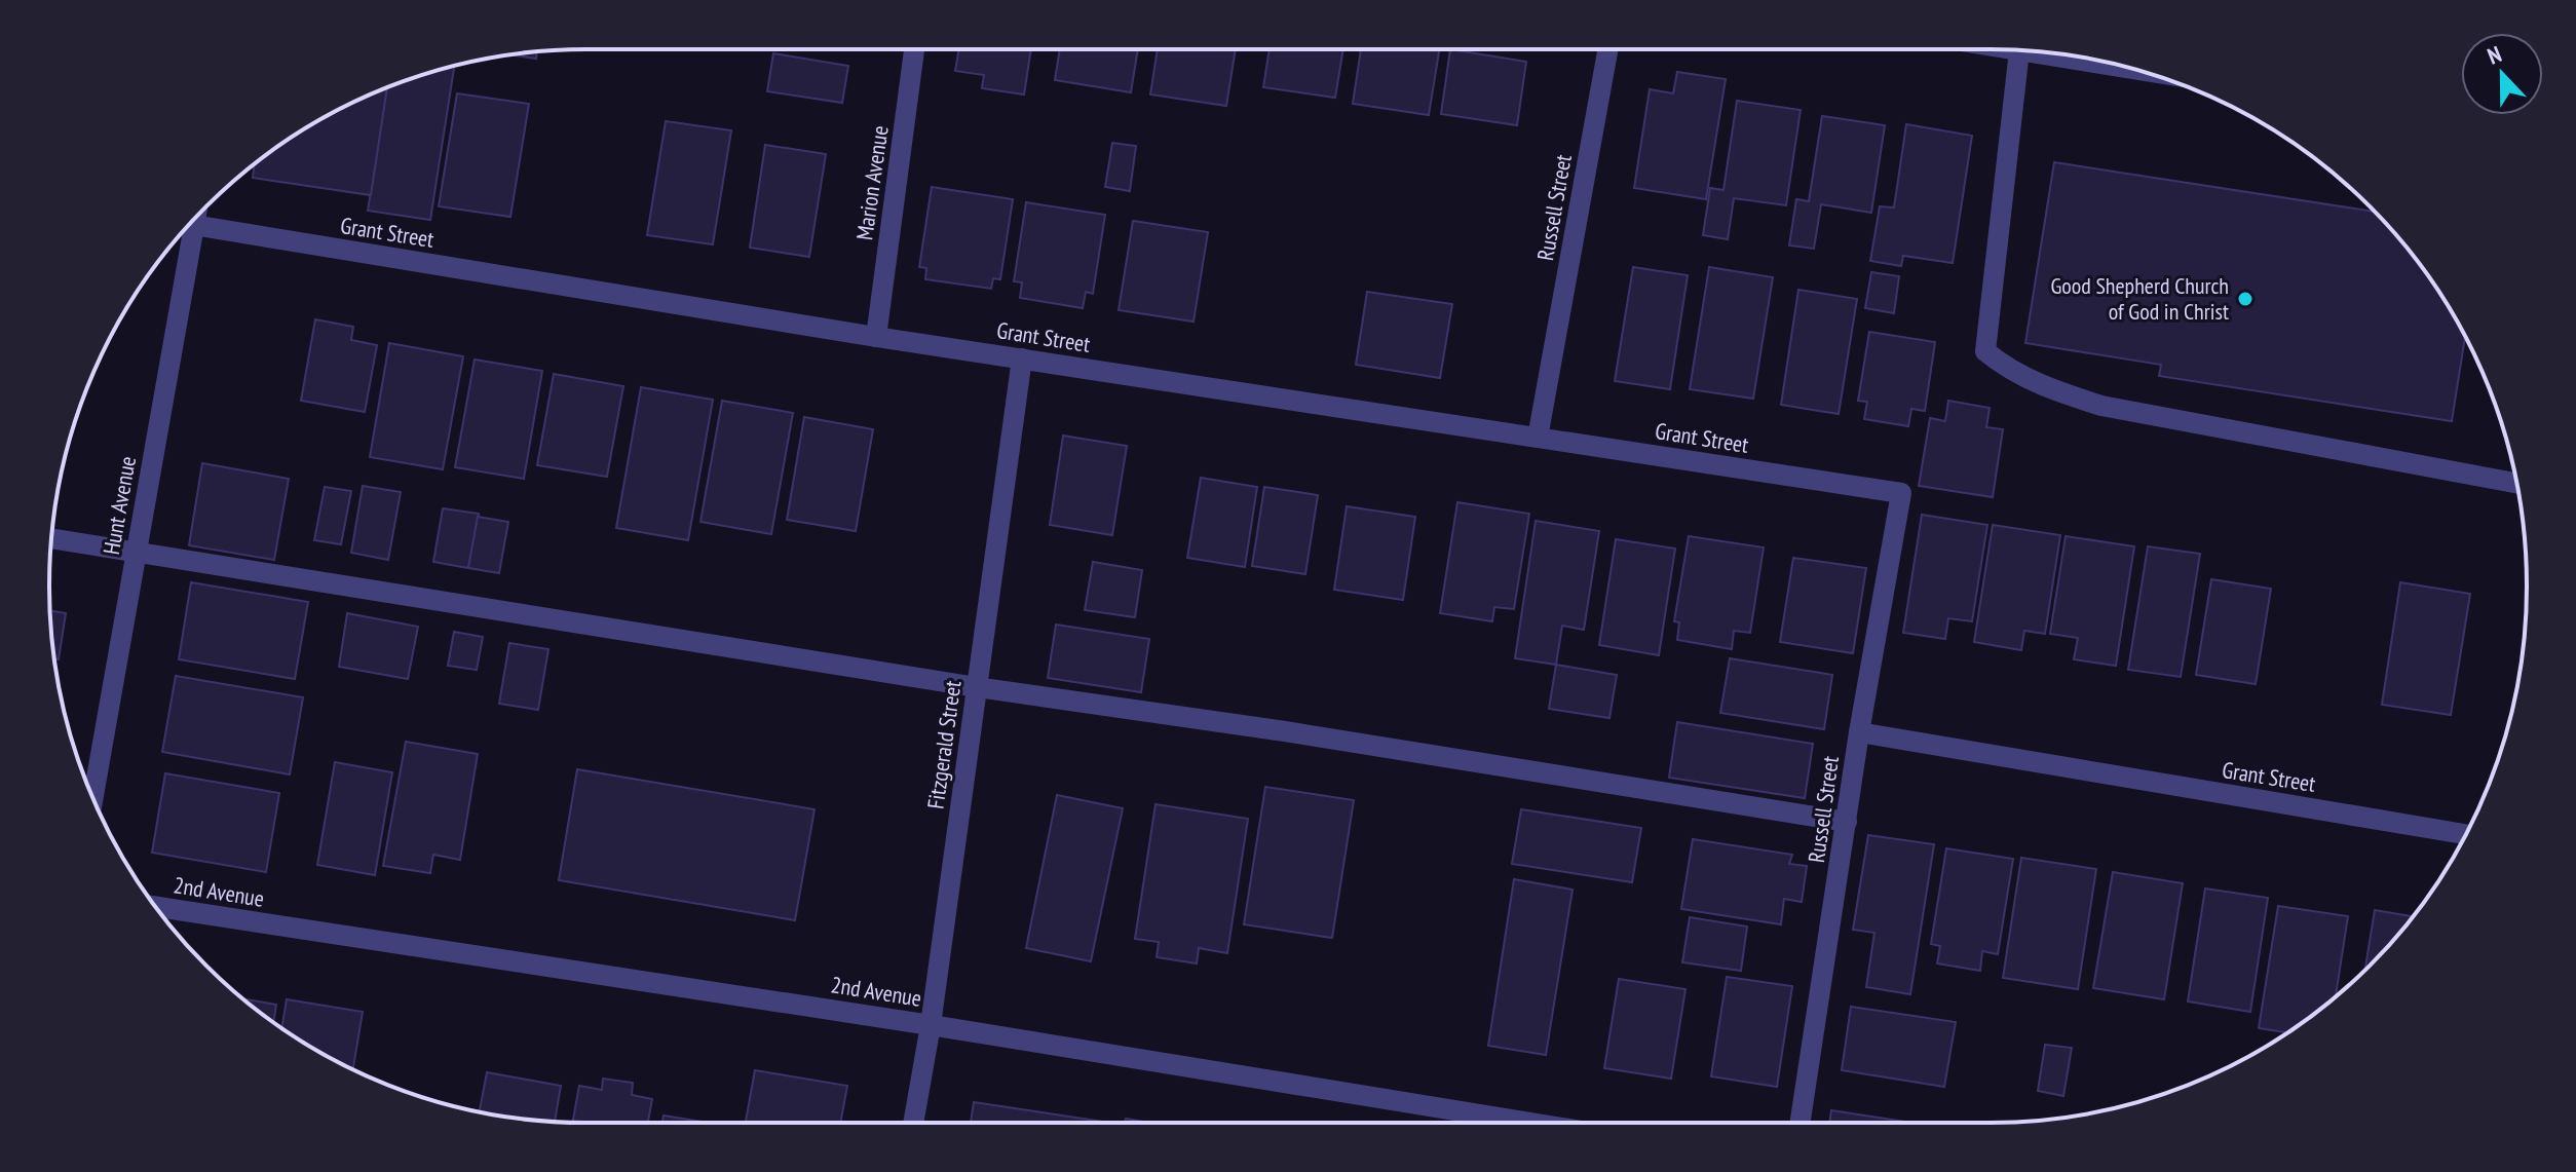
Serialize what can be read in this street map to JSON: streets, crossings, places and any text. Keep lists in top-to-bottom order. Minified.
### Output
{"streets":{"street":["Marion Avenue","Russell Street","Grant Street","Hunt Avenue","Fitzgerald Street","2nd Avenue"]},"crossings":[["Marion Avenue","Grant Street"],["Russell Street","Grant Street"],["Grant Street","Fitzgerald Street"],["Fitzgerald Street","2nd Avenue"]],"places":["Good Shepherd Church of God in Christ"],"north":"top"}
